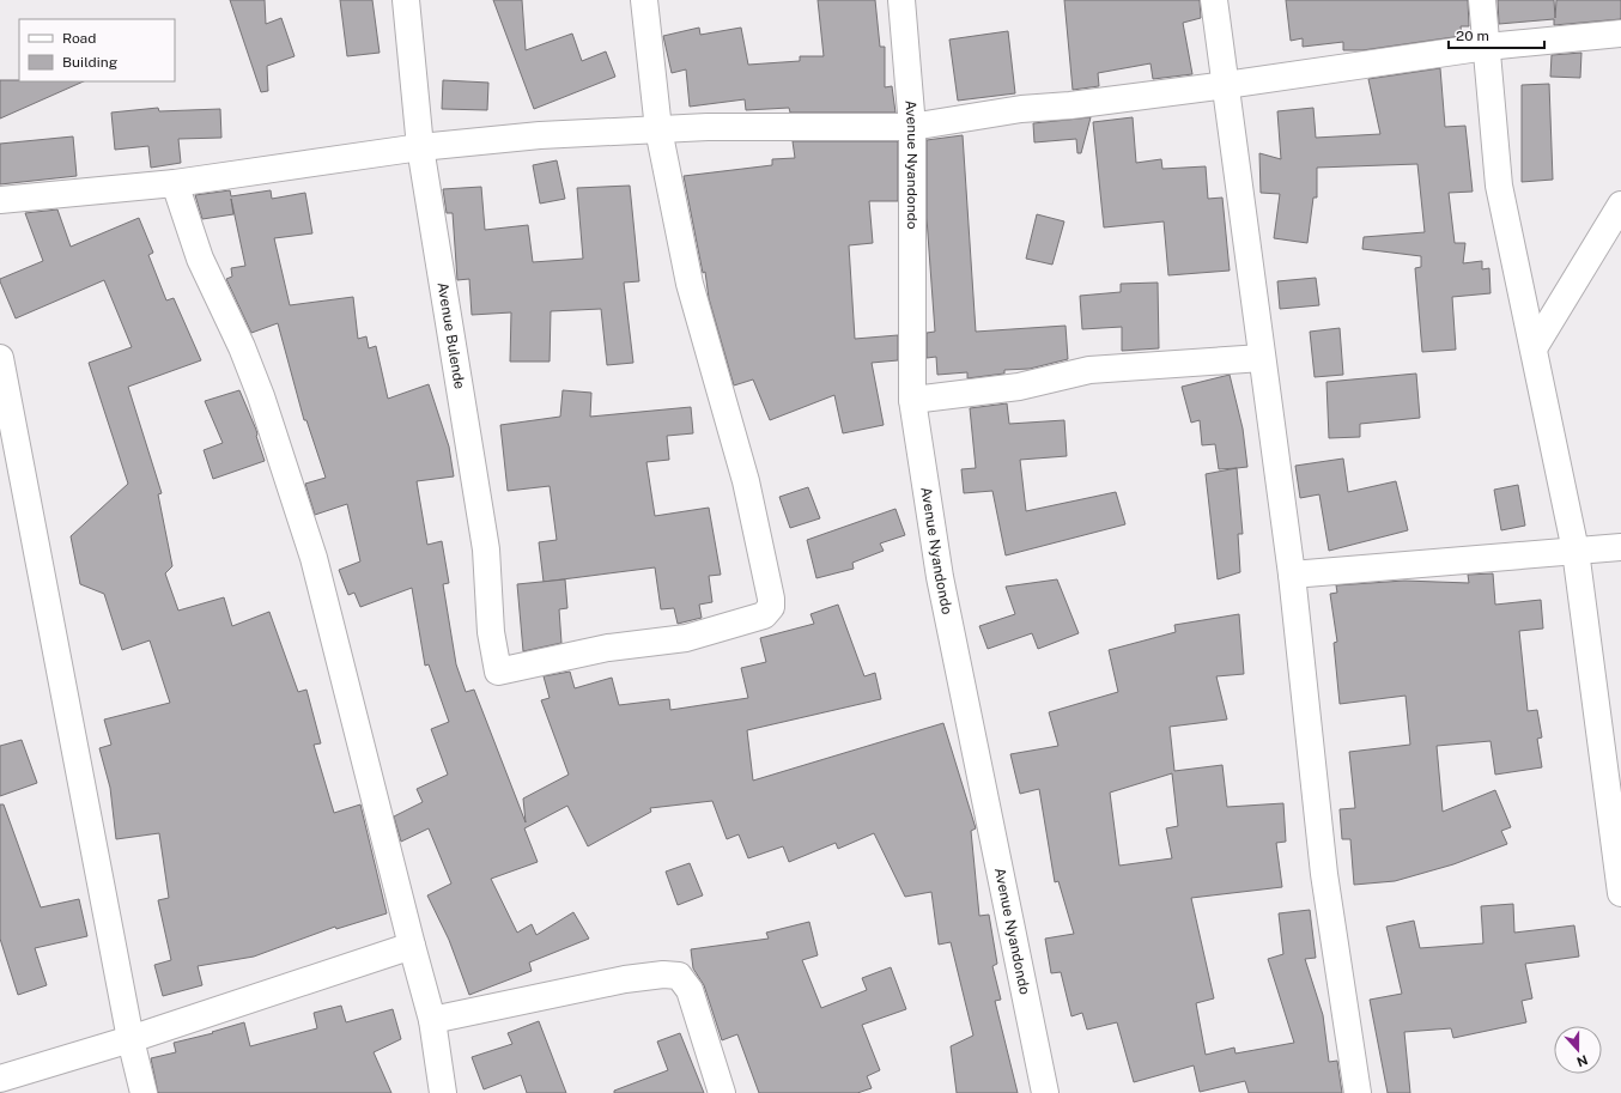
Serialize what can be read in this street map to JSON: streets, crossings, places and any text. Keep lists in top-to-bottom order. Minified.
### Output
{"streets":{"street":["Avenue Nyandondo","Avenue Bulende"]},"legend":["Road","Building"],"scale_bar":"20 m","north":"bottom"}
